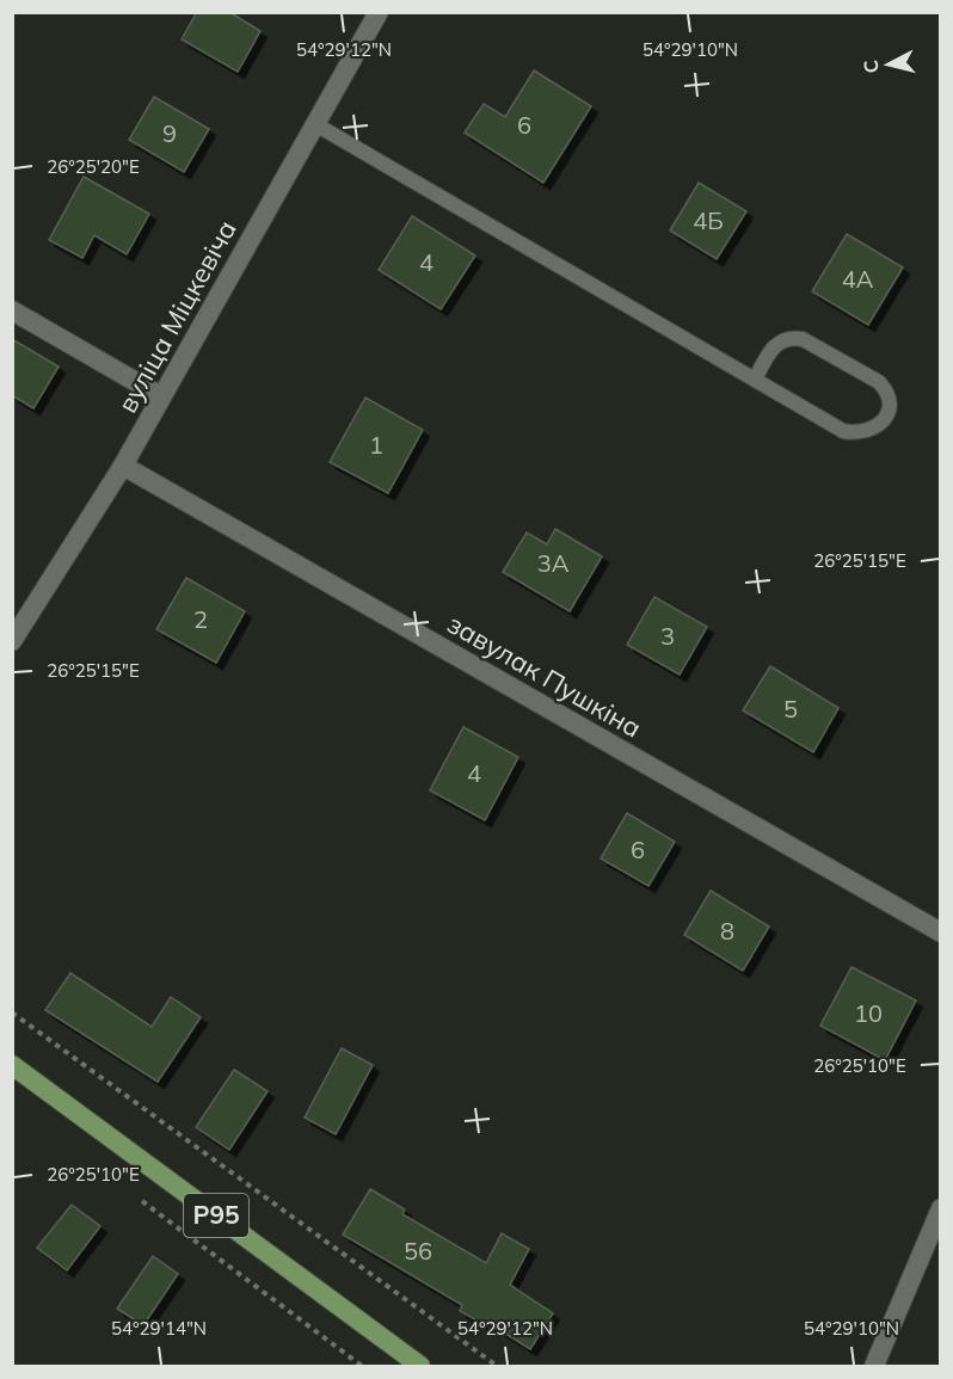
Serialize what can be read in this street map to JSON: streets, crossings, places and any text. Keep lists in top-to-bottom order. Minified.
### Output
{"streets":{"main road":["Р95"],"street":["вуліца Міцкевіча","завулак Пушкіна"]},"crossings":[["вуліца Міцкевіча","завулак Пушкіна"]],"house_numbers":["6","9","4Б","4","4А","1","3А","2","3","5","4","6","8","10","56"],"north":"left","coordinates":["54°29'12\"N","54°29'10\"N","26°25'20\"E","26°25'15\"E","26°25'10\"E","54°29'14\"N"]}
